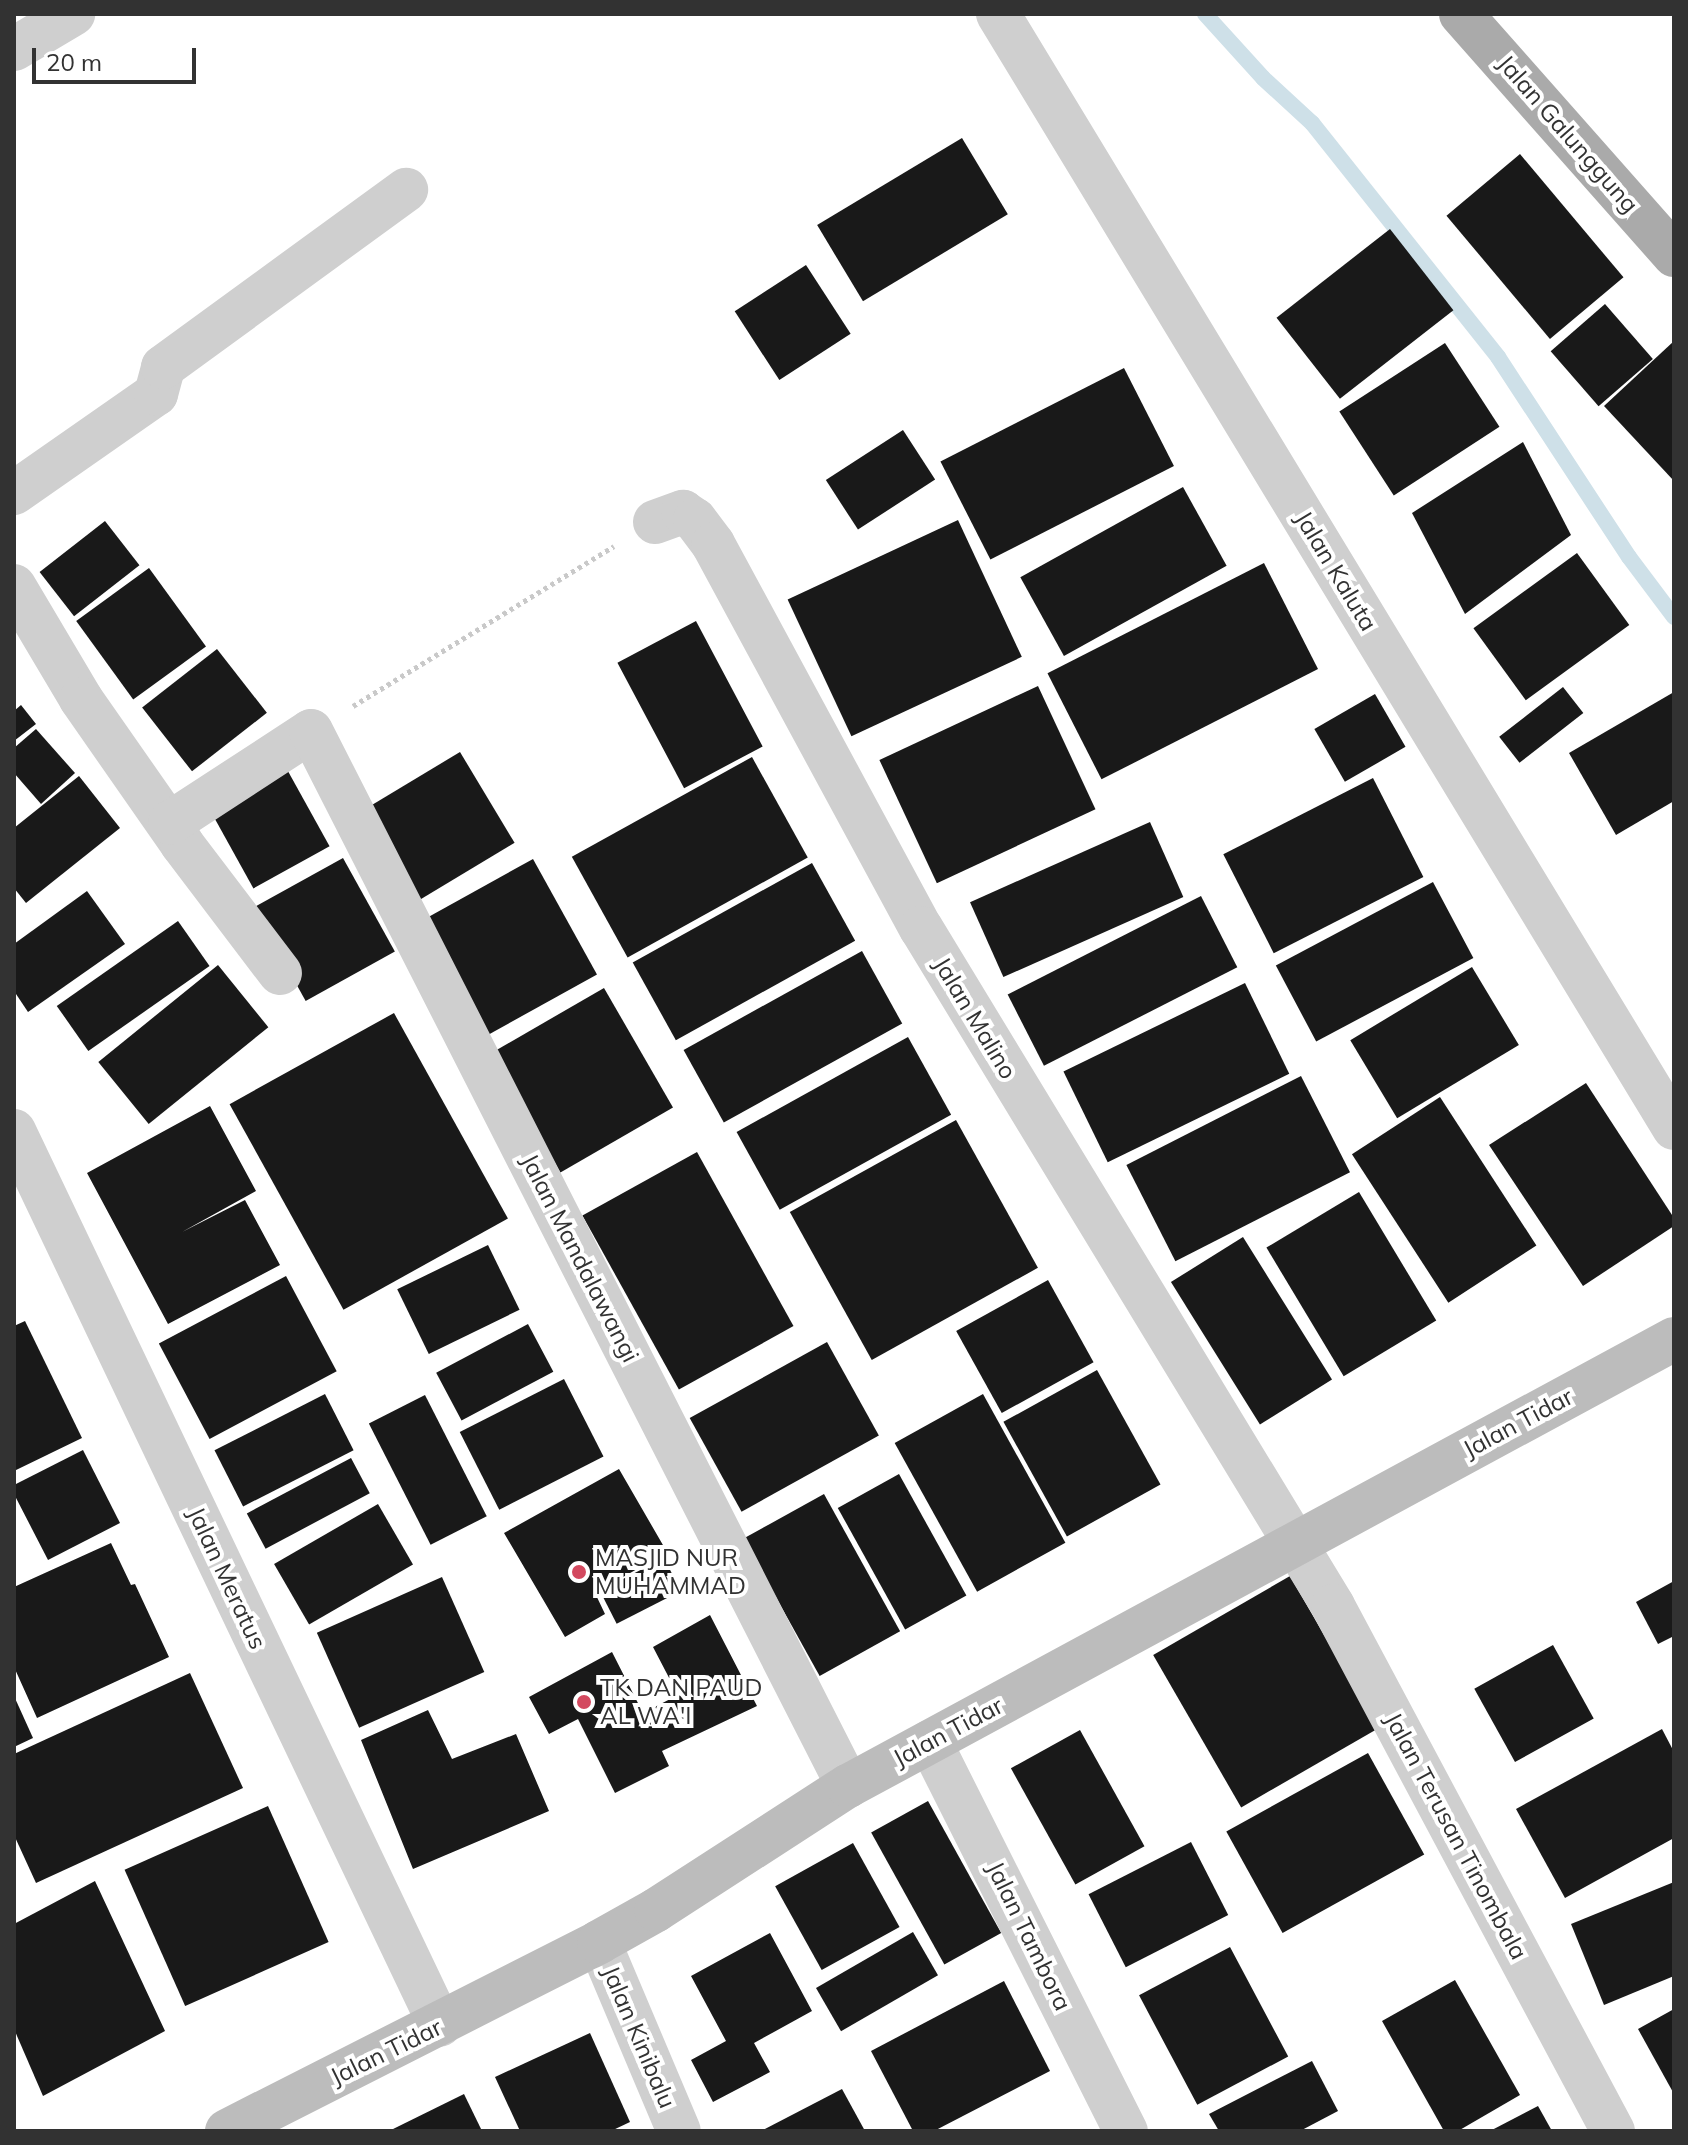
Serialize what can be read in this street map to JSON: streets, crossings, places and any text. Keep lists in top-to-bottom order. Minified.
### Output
{"streets":{"main road":["Jalan Galunggung","Jalan Tidar"],"street":["Jalan Kaluta","Jalan Malino","Jalan Mandalawangi","Jalan Meratus","Jalan Terusan Tinombala","Jalan Tambora","Jalan Kinibalu"]},"crossings":[["Jalan Malino","Jalan Tidar"],["Jalan Malino","Jalan Terusan Tinombala"],["Jalan Mandalawangi","Jalan Tidar"],["Jalan Tidar","Jalan Meratus"],["Jalan Tidar","Jalan Terusan Tinombala"],["Jalan Tidar","Jalan Tambora"],["Jalan Tidar","Jalan Kinibalu"]],"places":["MASJID NUR MUHAMMAD","TK DAN PAUD AL WA'I"],"scale_bar":"20 m"}
